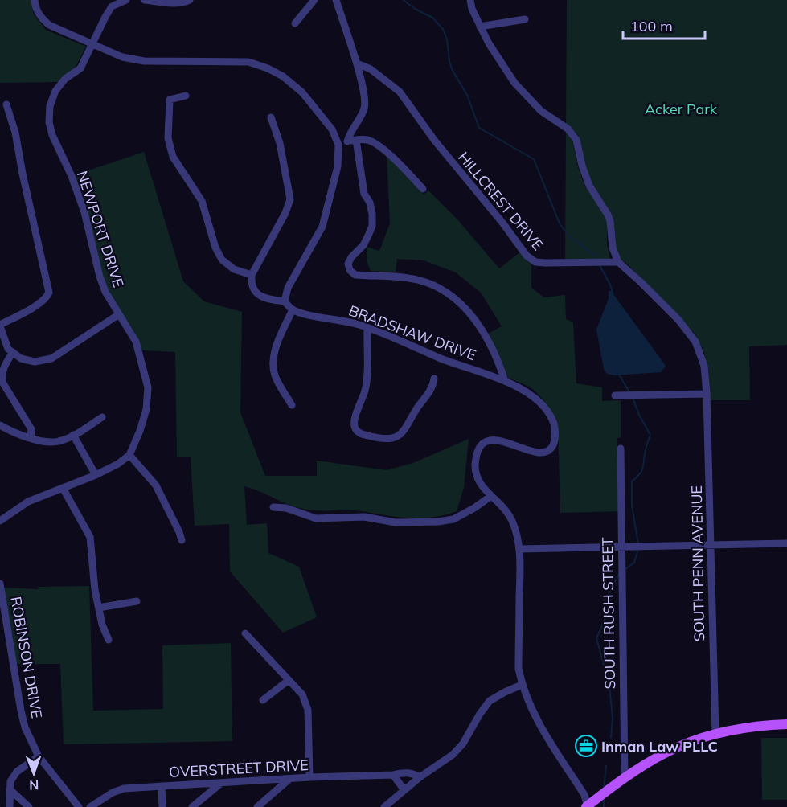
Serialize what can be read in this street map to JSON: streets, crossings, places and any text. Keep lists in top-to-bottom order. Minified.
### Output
{"streets":{"street":["HILLCREST DRIVE","NEWPORT DRIVE","BRADSHAW DRIVE","SOUTH PENN AVENUE","SOUTH RUSH STREET","ROBINSON DRIVE","OVERSTREET DRIVE"]},"parks":["Acker Park"],"places":{"office":["Inman Law PLLC"]},"scale_bar":"100 m","north":"bottom"}
